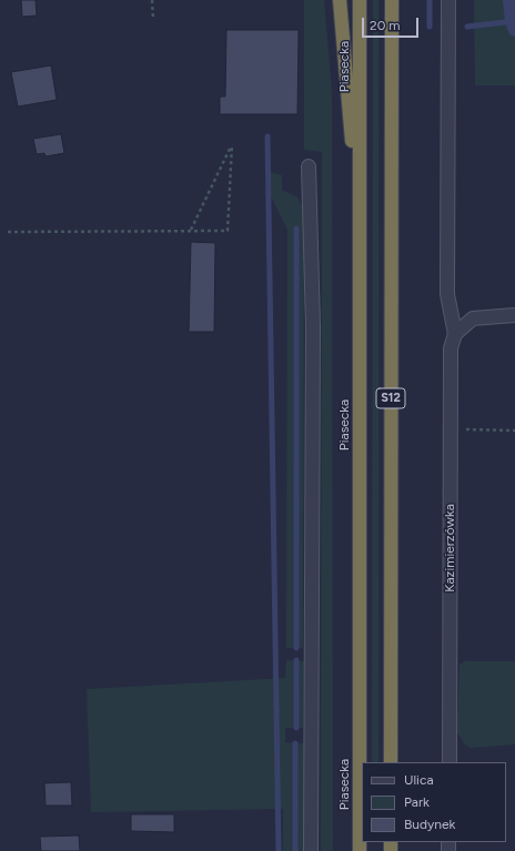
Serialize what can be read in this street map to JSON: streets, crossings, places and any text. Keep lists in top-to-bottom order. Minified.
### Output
{"streets":{"highway":["Piasecka","S12"],"street":["Kazimierzówka"]},"legend":["Ulica","Park","Budynek"],"scale_bar":"20 m"}
